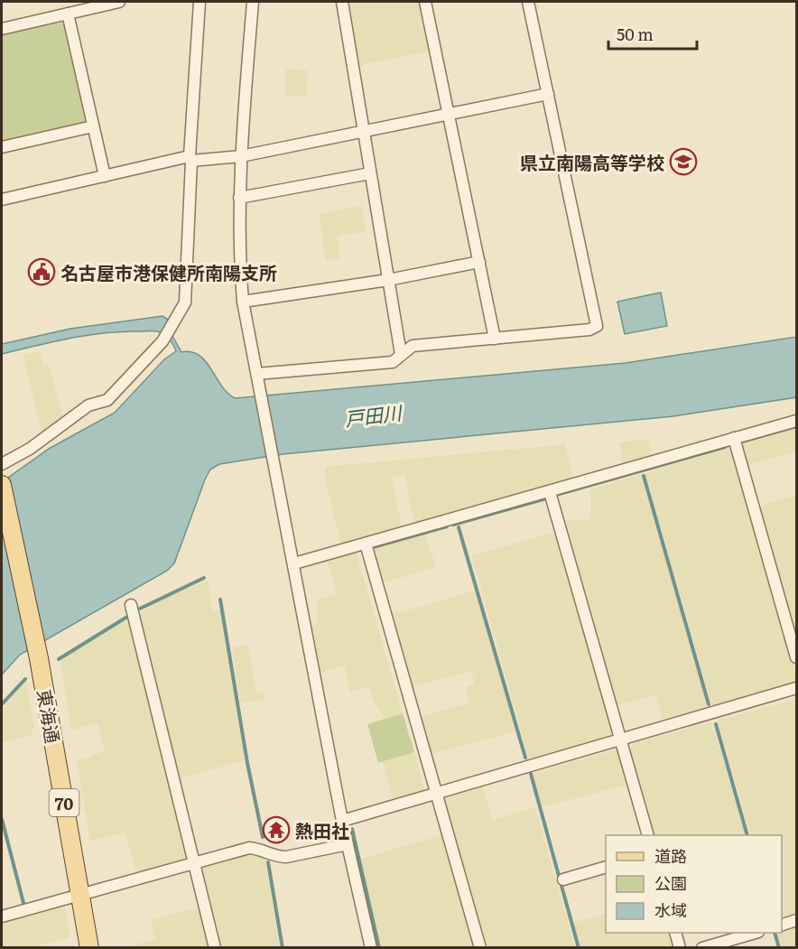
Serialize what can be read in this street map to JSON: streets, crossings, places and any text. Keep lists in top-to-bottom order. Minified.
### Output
{"streets":{"main road":["東海通","70"]},"water":["戸田川"],"places":{"school or university":["県立南陽高等学校"],"public building":["名古屋市港保健所南陽支所"],"temple":["熱田社"]},"legend":["道路","公園","水域"],"scale_bar":"50 m"}
